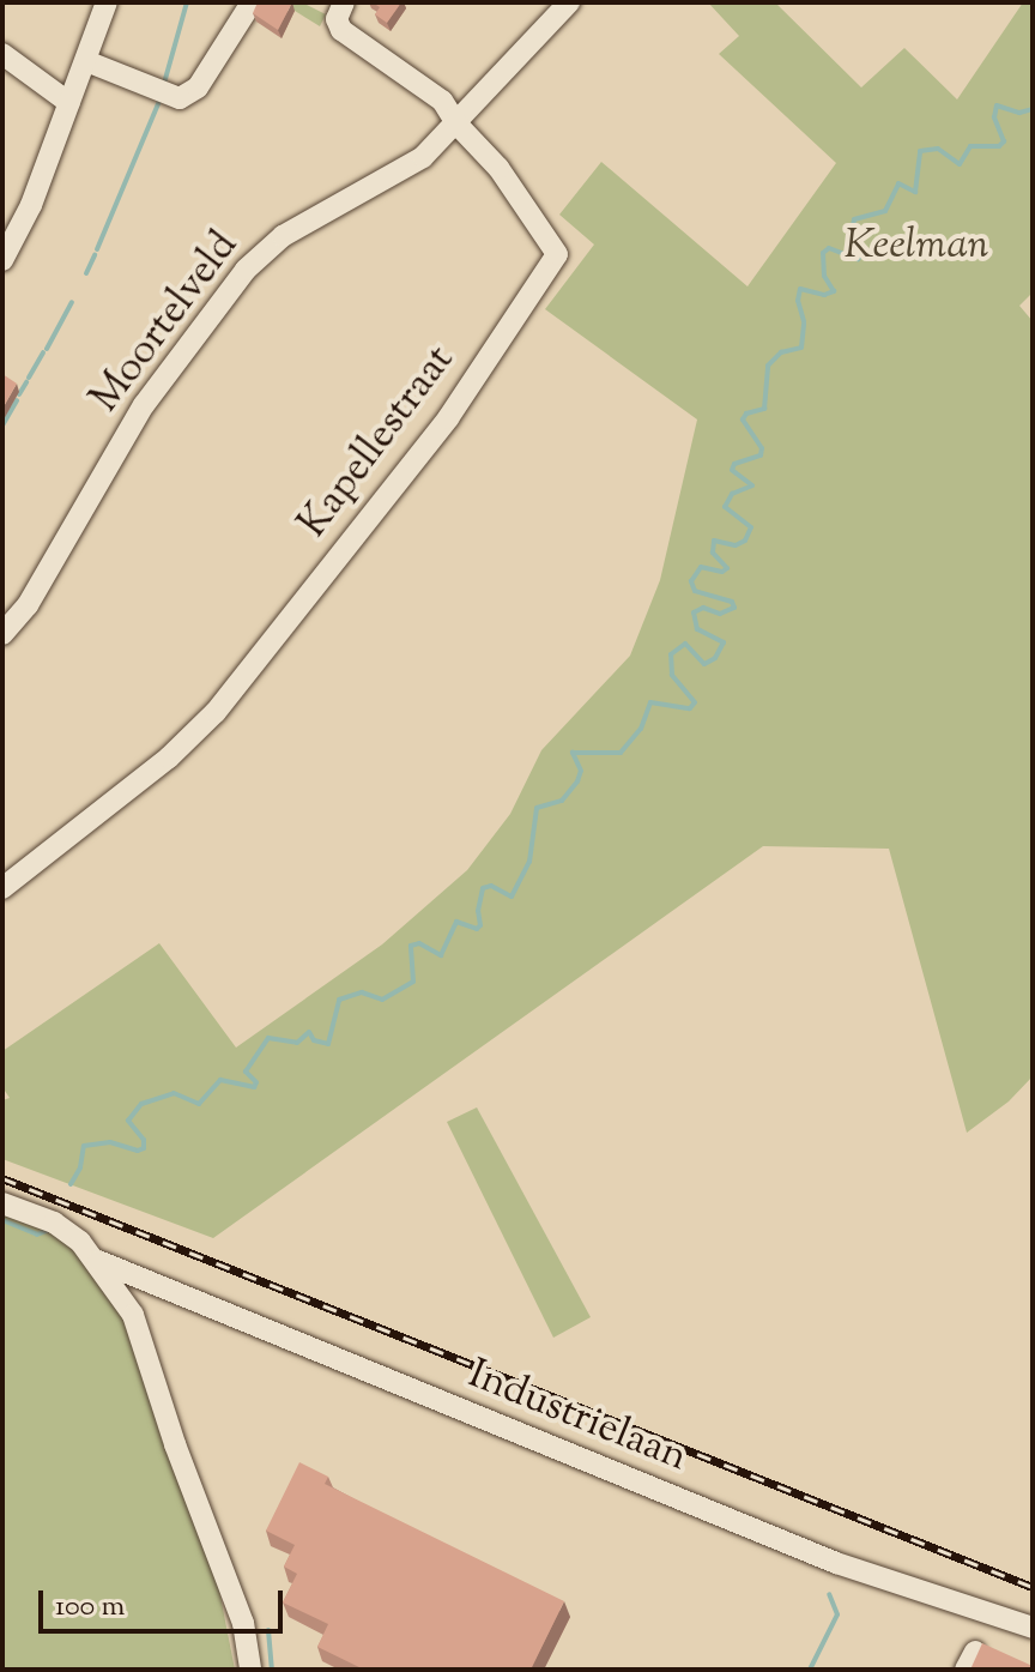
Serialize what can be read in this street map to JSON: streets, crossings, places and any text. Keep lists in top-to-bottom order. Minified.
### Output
{"streets":{"street":["Moortelveld","Kapellestraat","Industrielaan"]},"crossings":[["Moortelveld","Kapellestraat"]],"parks":["Keelman"],"scale_bar":"100 m"}
